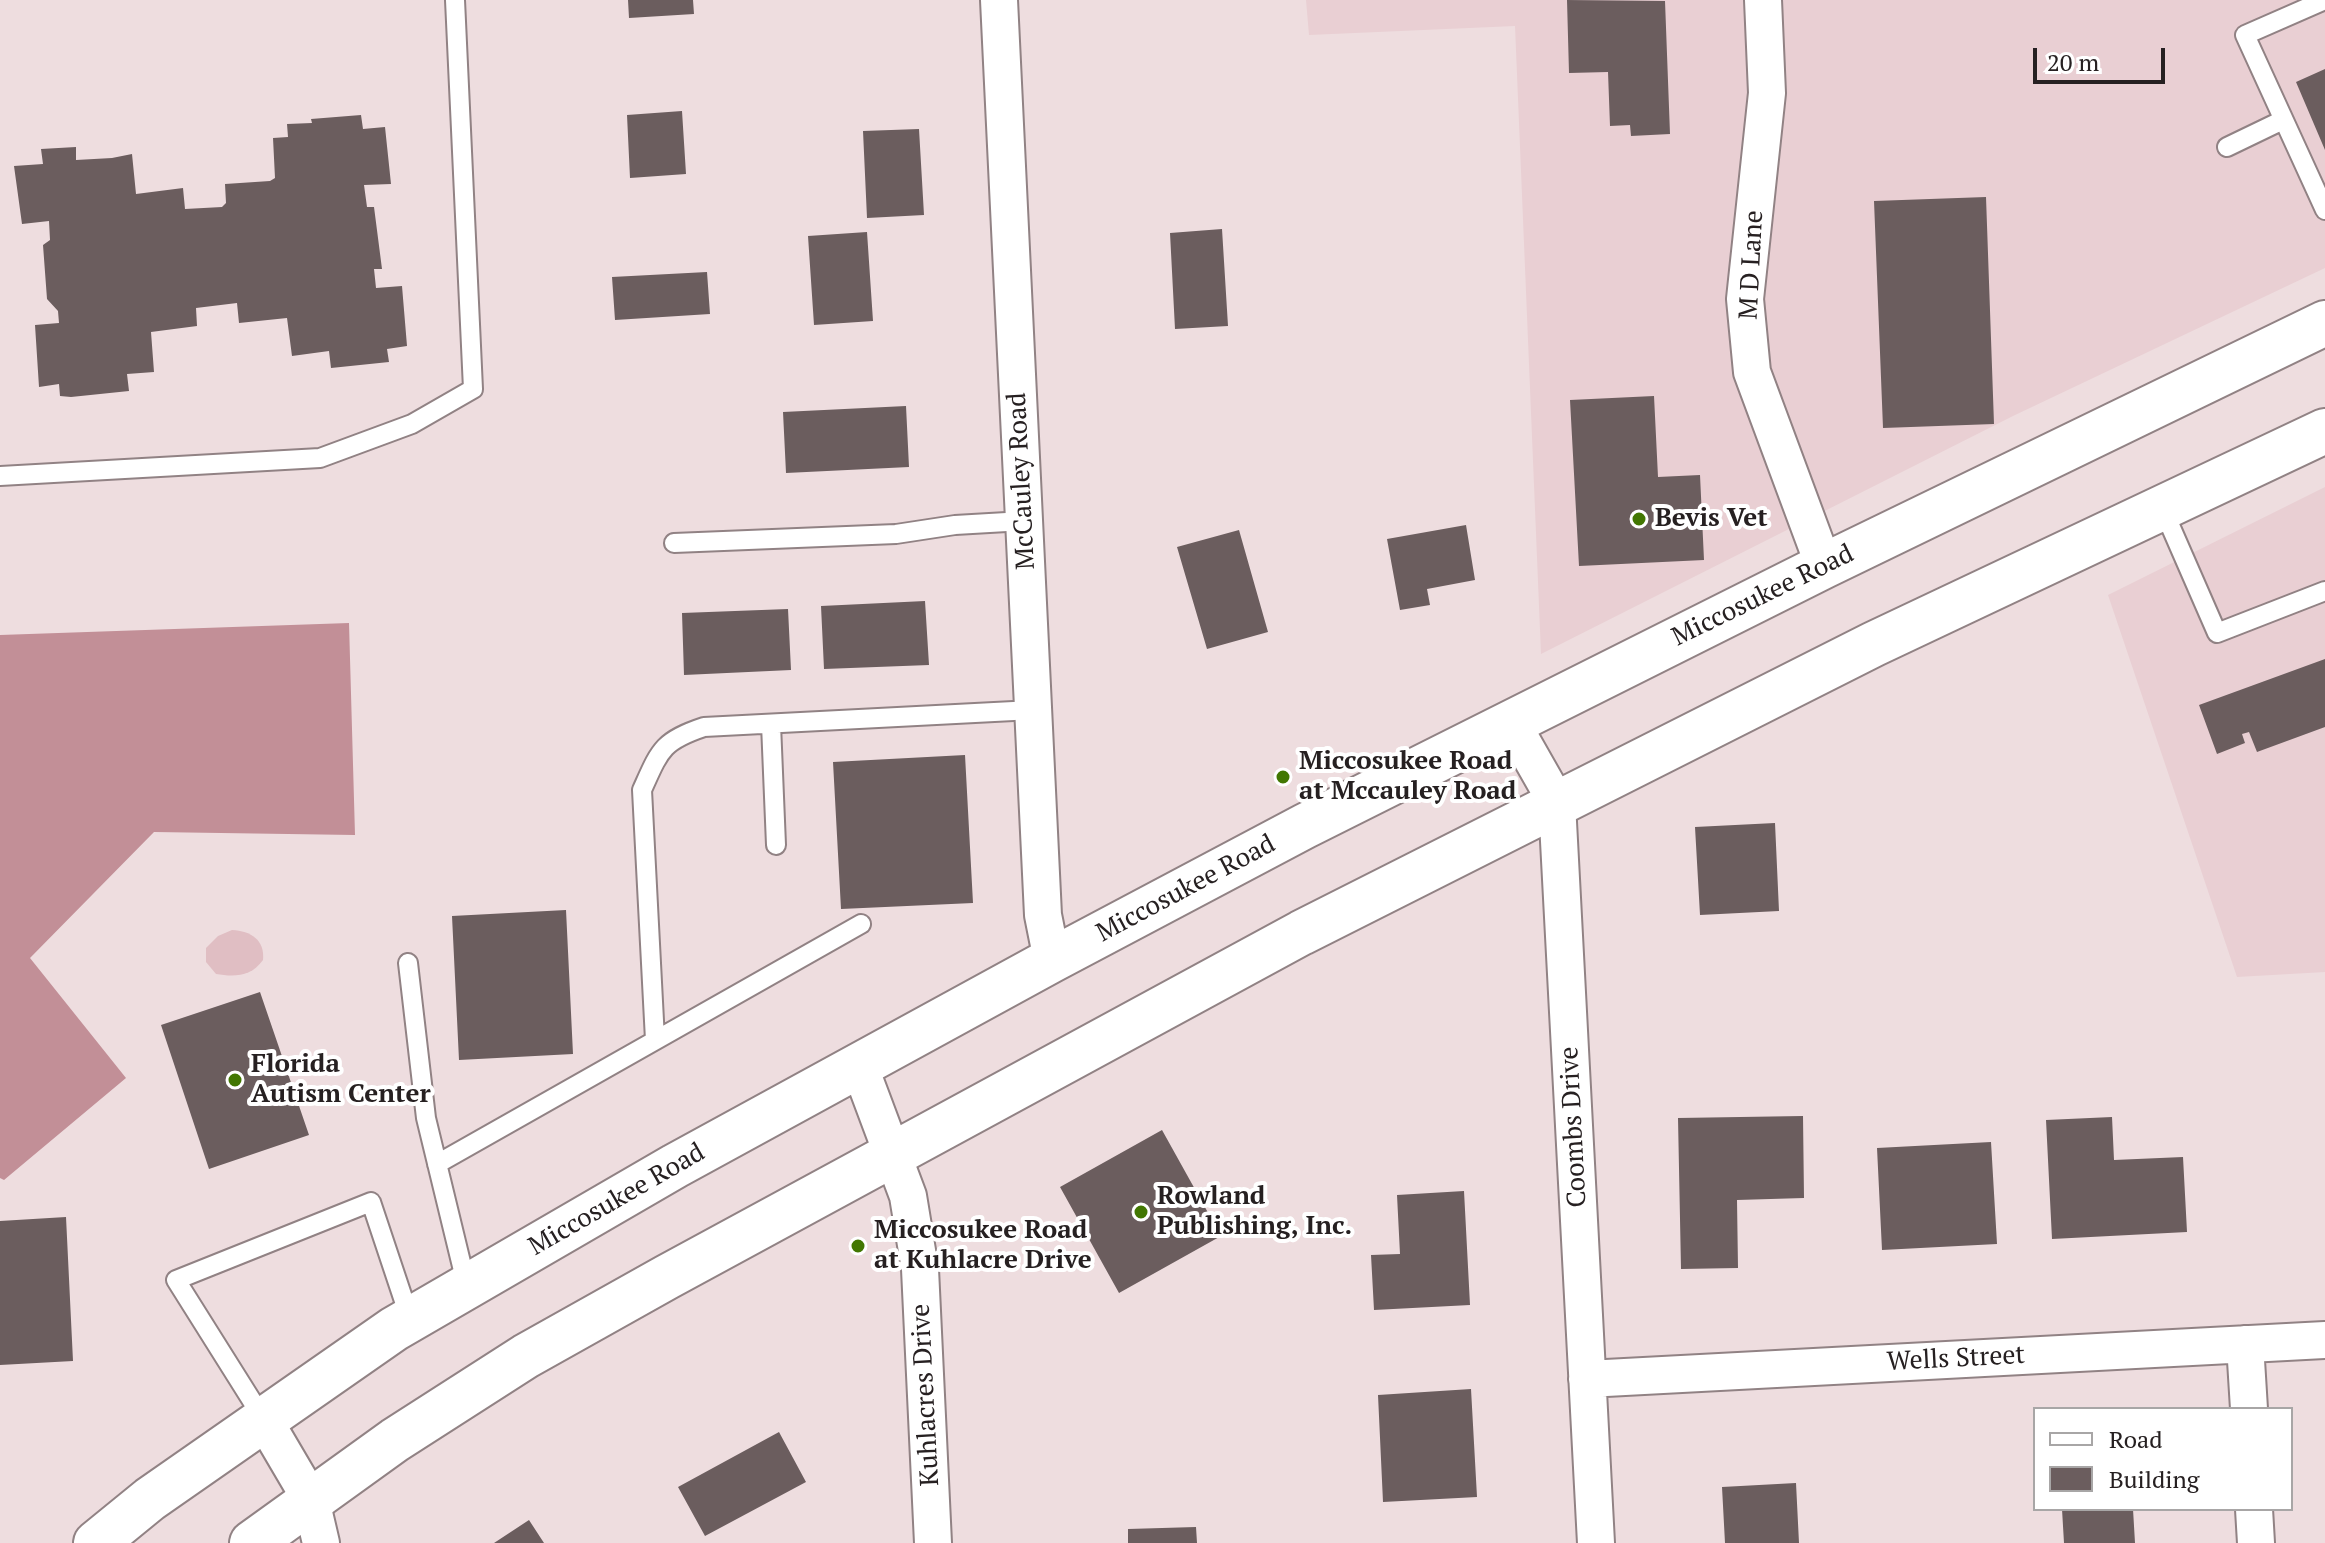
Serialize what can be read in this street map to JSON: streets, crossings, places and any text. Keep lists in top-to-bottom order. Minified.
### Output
{"streets":{"street":["M D Lane","McCauley Road","Miccosukee Road","Coombs Drive","Wells Street","Kuhlacres Drive"]},"crossings":[["M D Lane","Miccosukee Road"],["McCauley Road","Miccosukee Road"],["Miccosukee Road","Coombs Drive"],["Miccosukee Road","Kuhlacres Drive"],["Coombs Drive","Wells Street"]],"places":["Bevis Vet","Miccosukee Road at Mccauley Road","Florida Autism Center","Rowland Publishing, Inc.","Miccosukee Road at Kuhlacre Drive"],"legend":["Road","Building"],"scale_bar":"20 m"}
